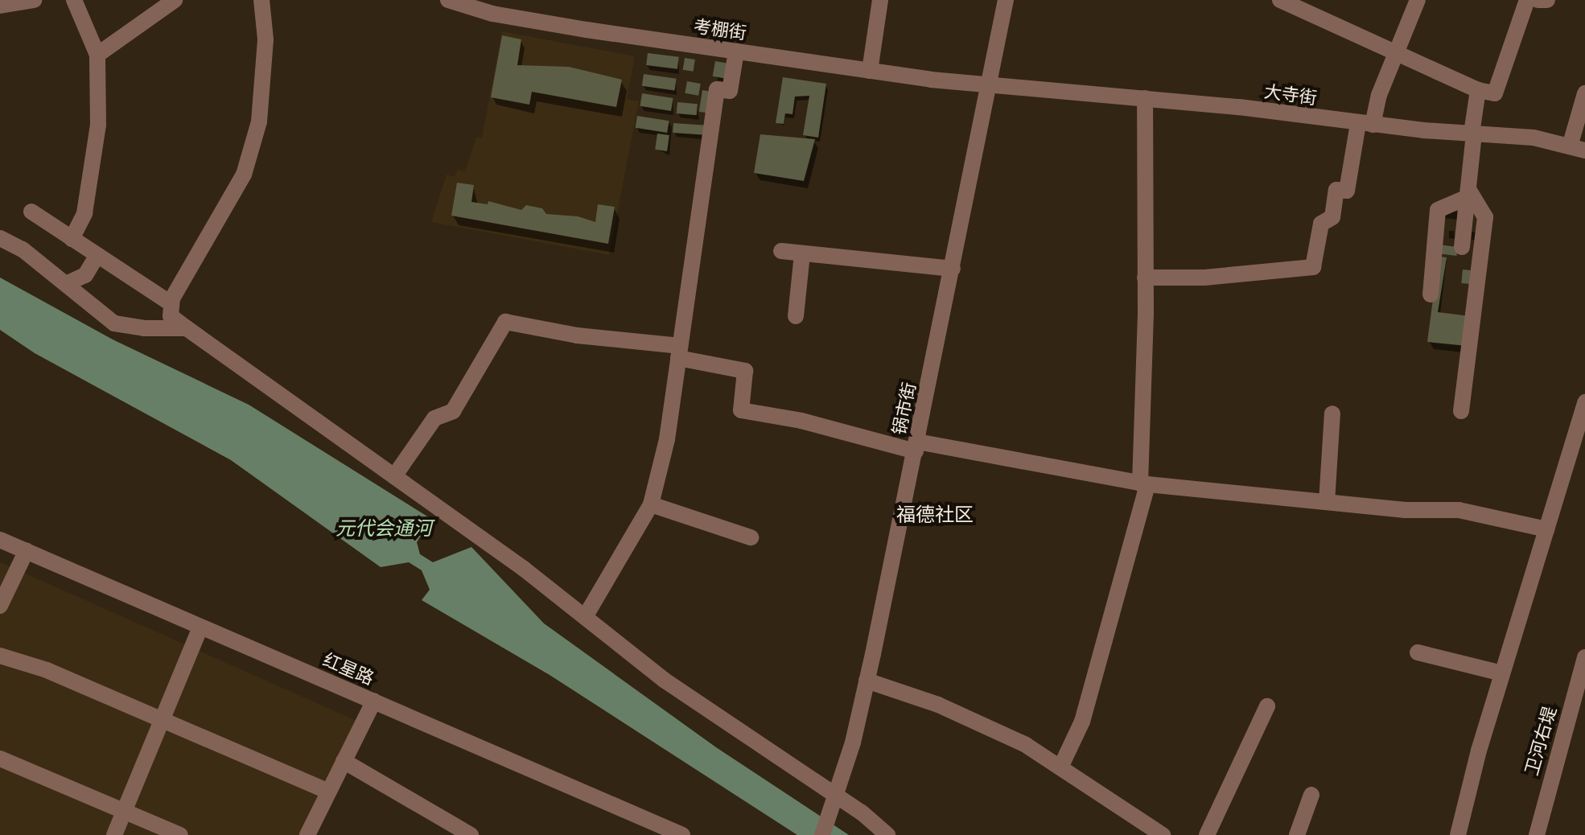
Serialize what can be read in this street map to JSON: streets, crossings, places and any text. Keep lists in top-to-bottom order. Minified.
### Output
{"streets":{"street":["考棚街","大寺街","锅市街","红星路","卫河右堤"]},"crossings":[["考棚街","大寺街"],["考棚街","锅市街"],["大寺街","锅市街"]],"districts":["福德社区"],"water":["元代会通河"]}
